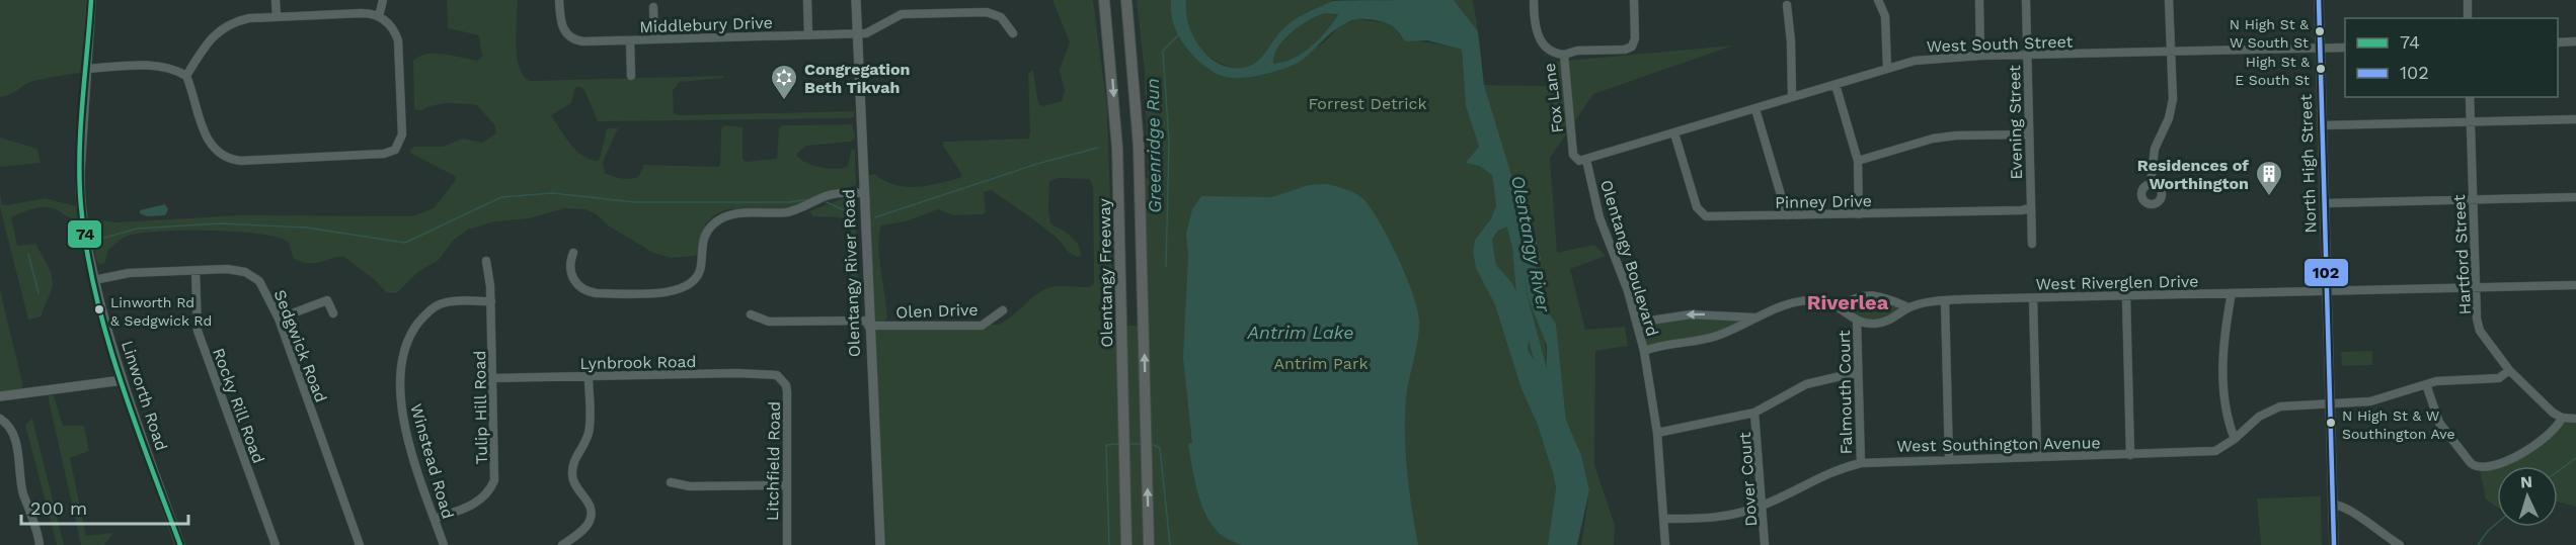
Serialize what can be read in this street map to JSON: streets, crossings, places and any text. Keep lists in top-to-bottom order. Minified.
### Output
{"streets":{"highway":["Olentangy Freeway"],"main road":["North High Street","Olentangy River Road","Linworth Road"],"street":["Middlebury Drive","West South Street","Fox Lane","Evening Street","Pinney Drive","Hartford Street","Olentangy Boulevard","West Riverglen Drive","Olen Drive","Sedgwick Road","Lynbrook Road","Falmouth Court","Rocky Rill Road","Tulip Hill Road","West Southington Avenue","Winstead Road","Litchfield Road","Dover Court"]},"crossings":[["Middlebury Drive","Olentangy River Road"],["West South Street","Fox Lane"],["West South Street","Evening Street"],["West South Street","North High Street"],["West South Street","Pinney Drive"],["West South Street","Olentangy Boulevard"],["Fox Lane","Olentangy Boulevard"],["Evening Street","Pinney Drive"],["North High Street","West Riverglen Drive"],["North High Street","West Southington Avenue"],["Hartford Street","West Riverglen Drive"],["Hartford Street","West Southington Avenue"],["Olentangy Boulevard","West Southington Avenue"],["Olentangy River Road","Olen Drive"],["West Riverglen Drive","Falmouth Court"],["Sedgwick Road","Linworth Road"],["Sedgwick Road","Rocky Rill Road"],["Lynbrook Road","Tulip Hill Road"],["Lynbrook Road","Litchfield Road"],["Falmouth Court","West Southington Avenue"],["Tulip Hill Road","Winstead Road"],["West Southington Avenue","Dover Court"]],"districts":["Riverlea"],"water":["Greenridge Run","Olentangy River","Antrim Lake"],"parks":["Forrest Detrick","Antrim Park"],"places":{"other":["N High St & W South St","High St & E South St","Linworth Rd & Sedgwick Rd","N High St & W Southington Ave"],"synagogue":["Congregation Beth Tikvah"],"building":["Residences of Worthington"]},"lines":["transit line 74","transit line 102"],"legend":["74","102"],"scale_bar":"200 m","north":"top"}
